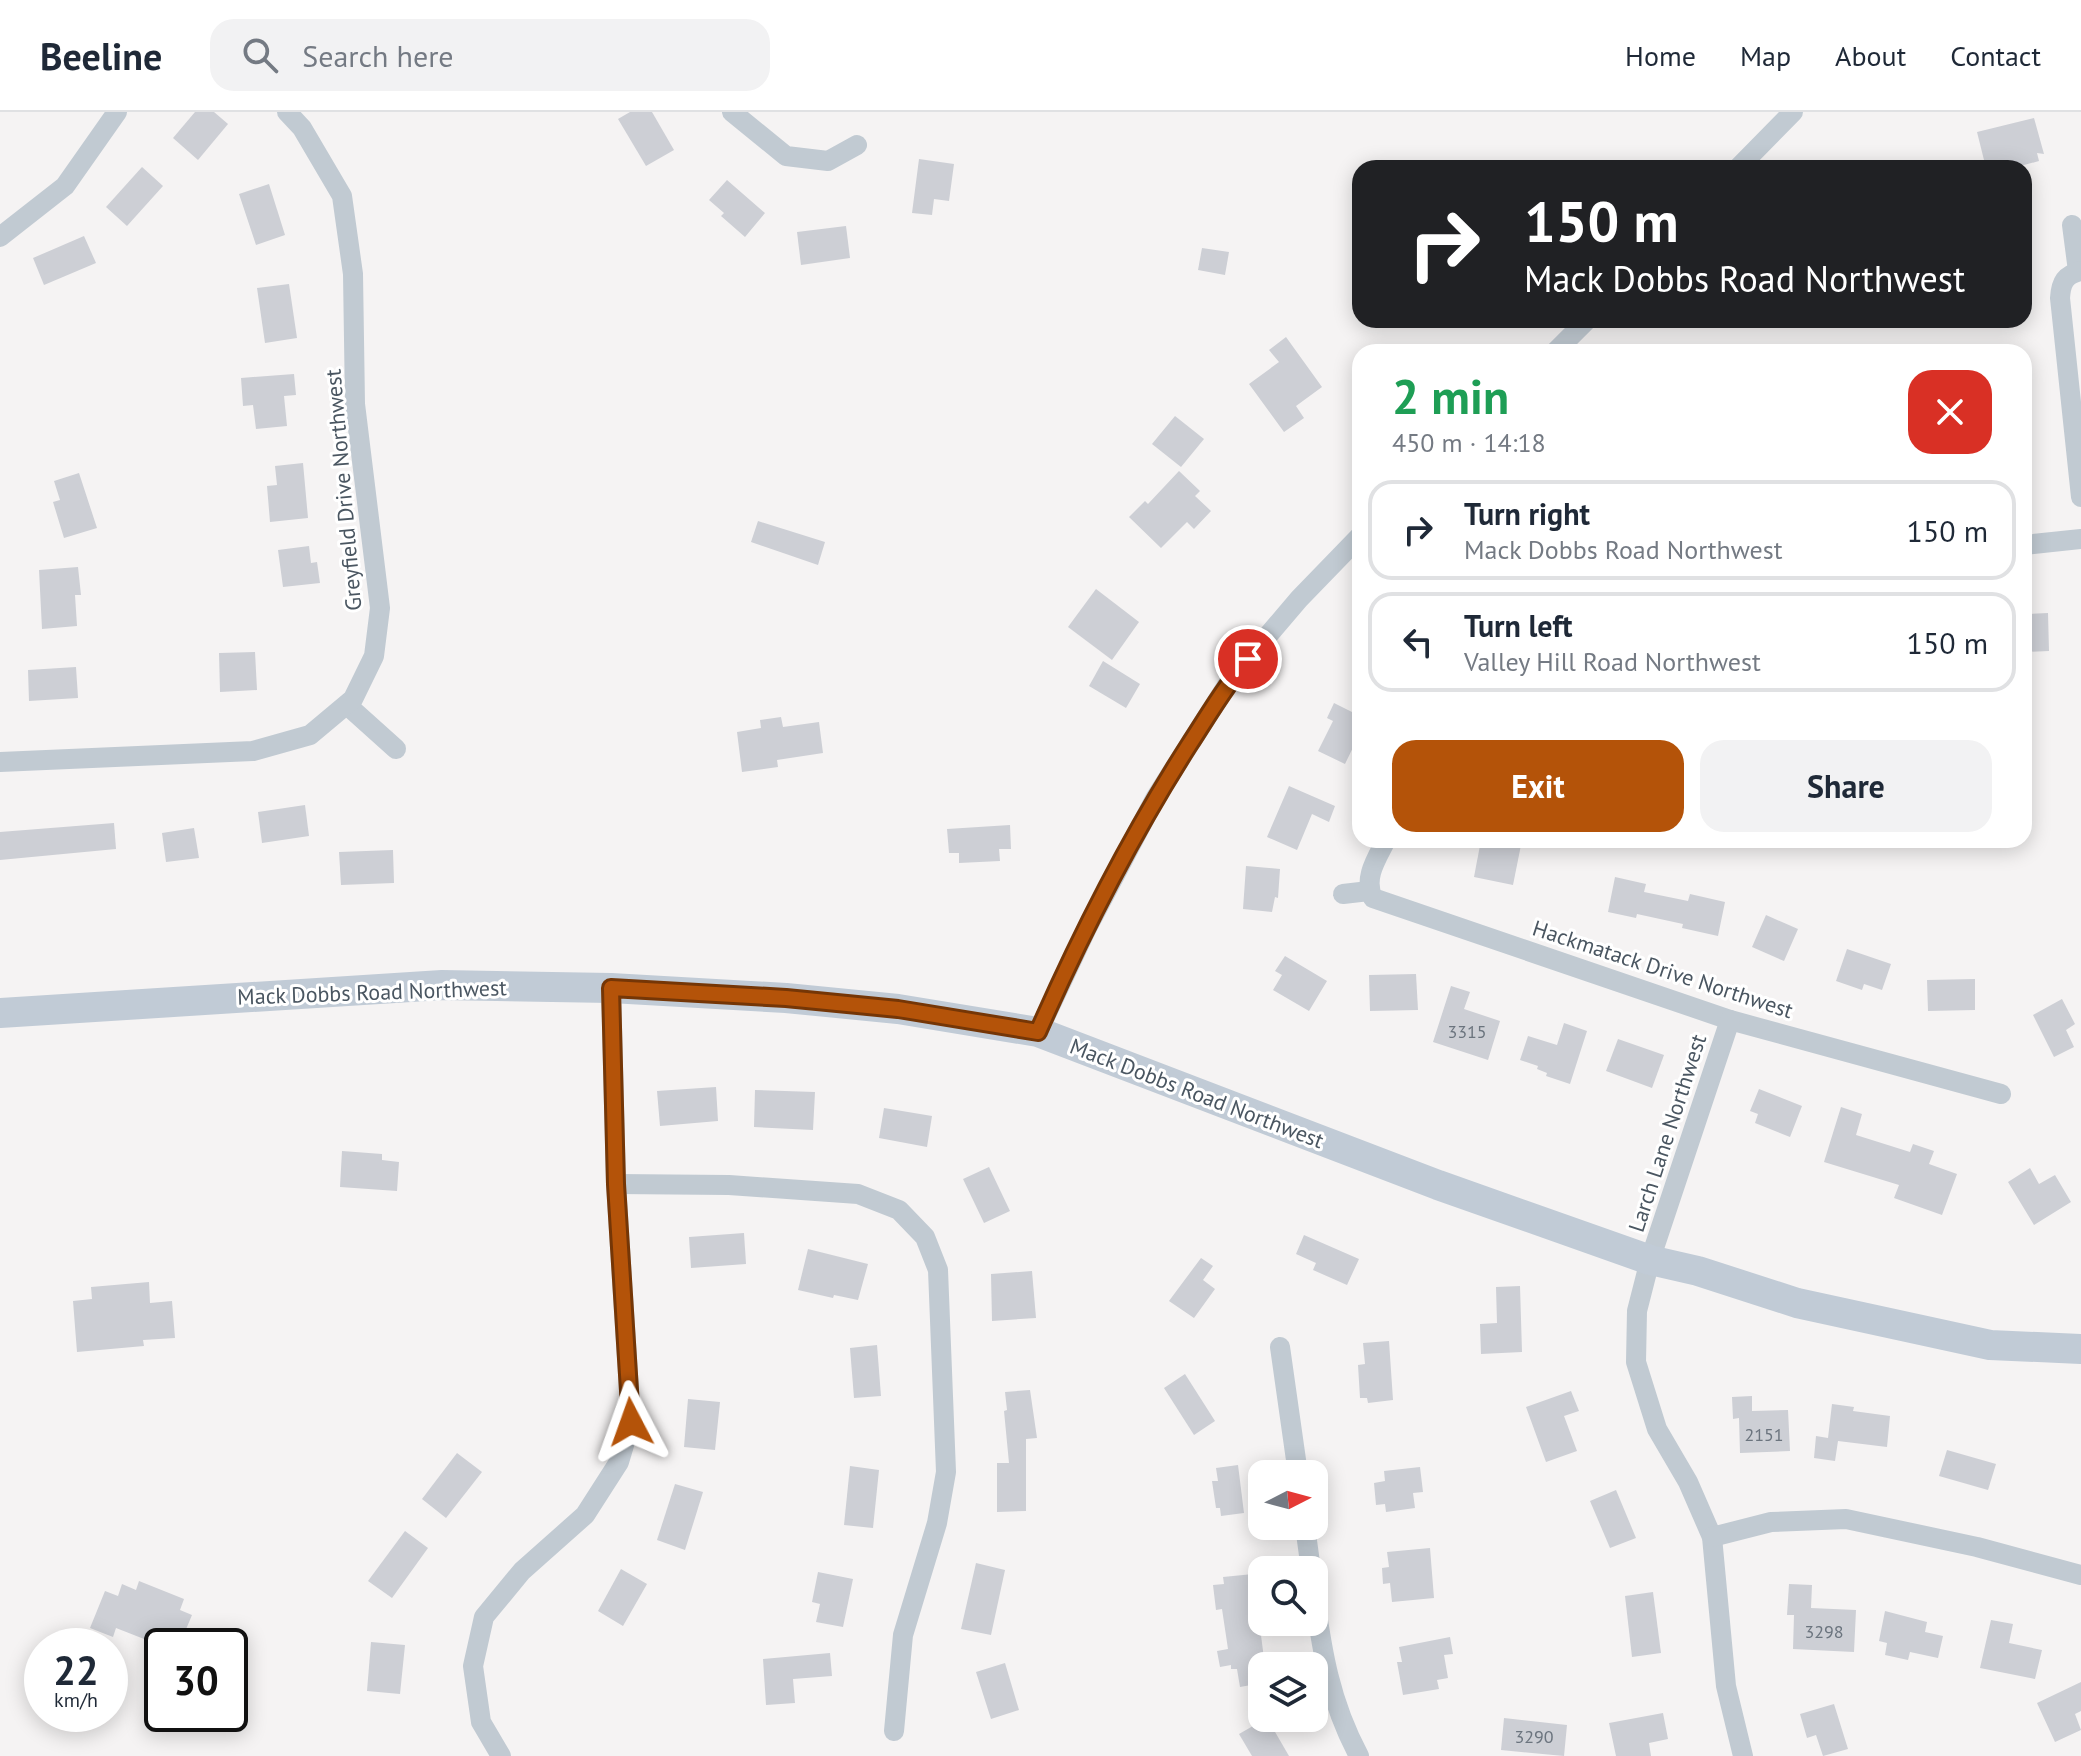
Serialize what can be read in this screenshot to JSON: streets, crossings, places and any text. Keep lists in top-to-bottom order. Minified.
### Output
{"streets":{"street":["Greyfield Drive Northwest","Hackmatack Drive Northwest","Mack Dobbs Road Northwest","Larch Lane Northwest"]},"crossings":[["Hackmatack Drive Northwest","Larch Lane Northwest"],["Mack Dobbs Road Northwest","Larch Lane Northwest"]],"house_numbers":["3315","2151","3298","3290"],"north":"right","page":{"header":"Beeline","search":"Search here","nav":["Home","Map","About","Contact"],"turn":["150 m","Mack Dobbs Road Northwest"],"heading":["2 min","450 m · 14:18"],"list":[{"name":"Turn right","note":"Mack Dobbs Road Northwest","value":"150 m"},{"name":"Turn left","note":"Valley Hill Road Northwest","value":"150 m"}],"buttons":["Exit","Share"],"speed":"22 km/h","limit":"30"}}
